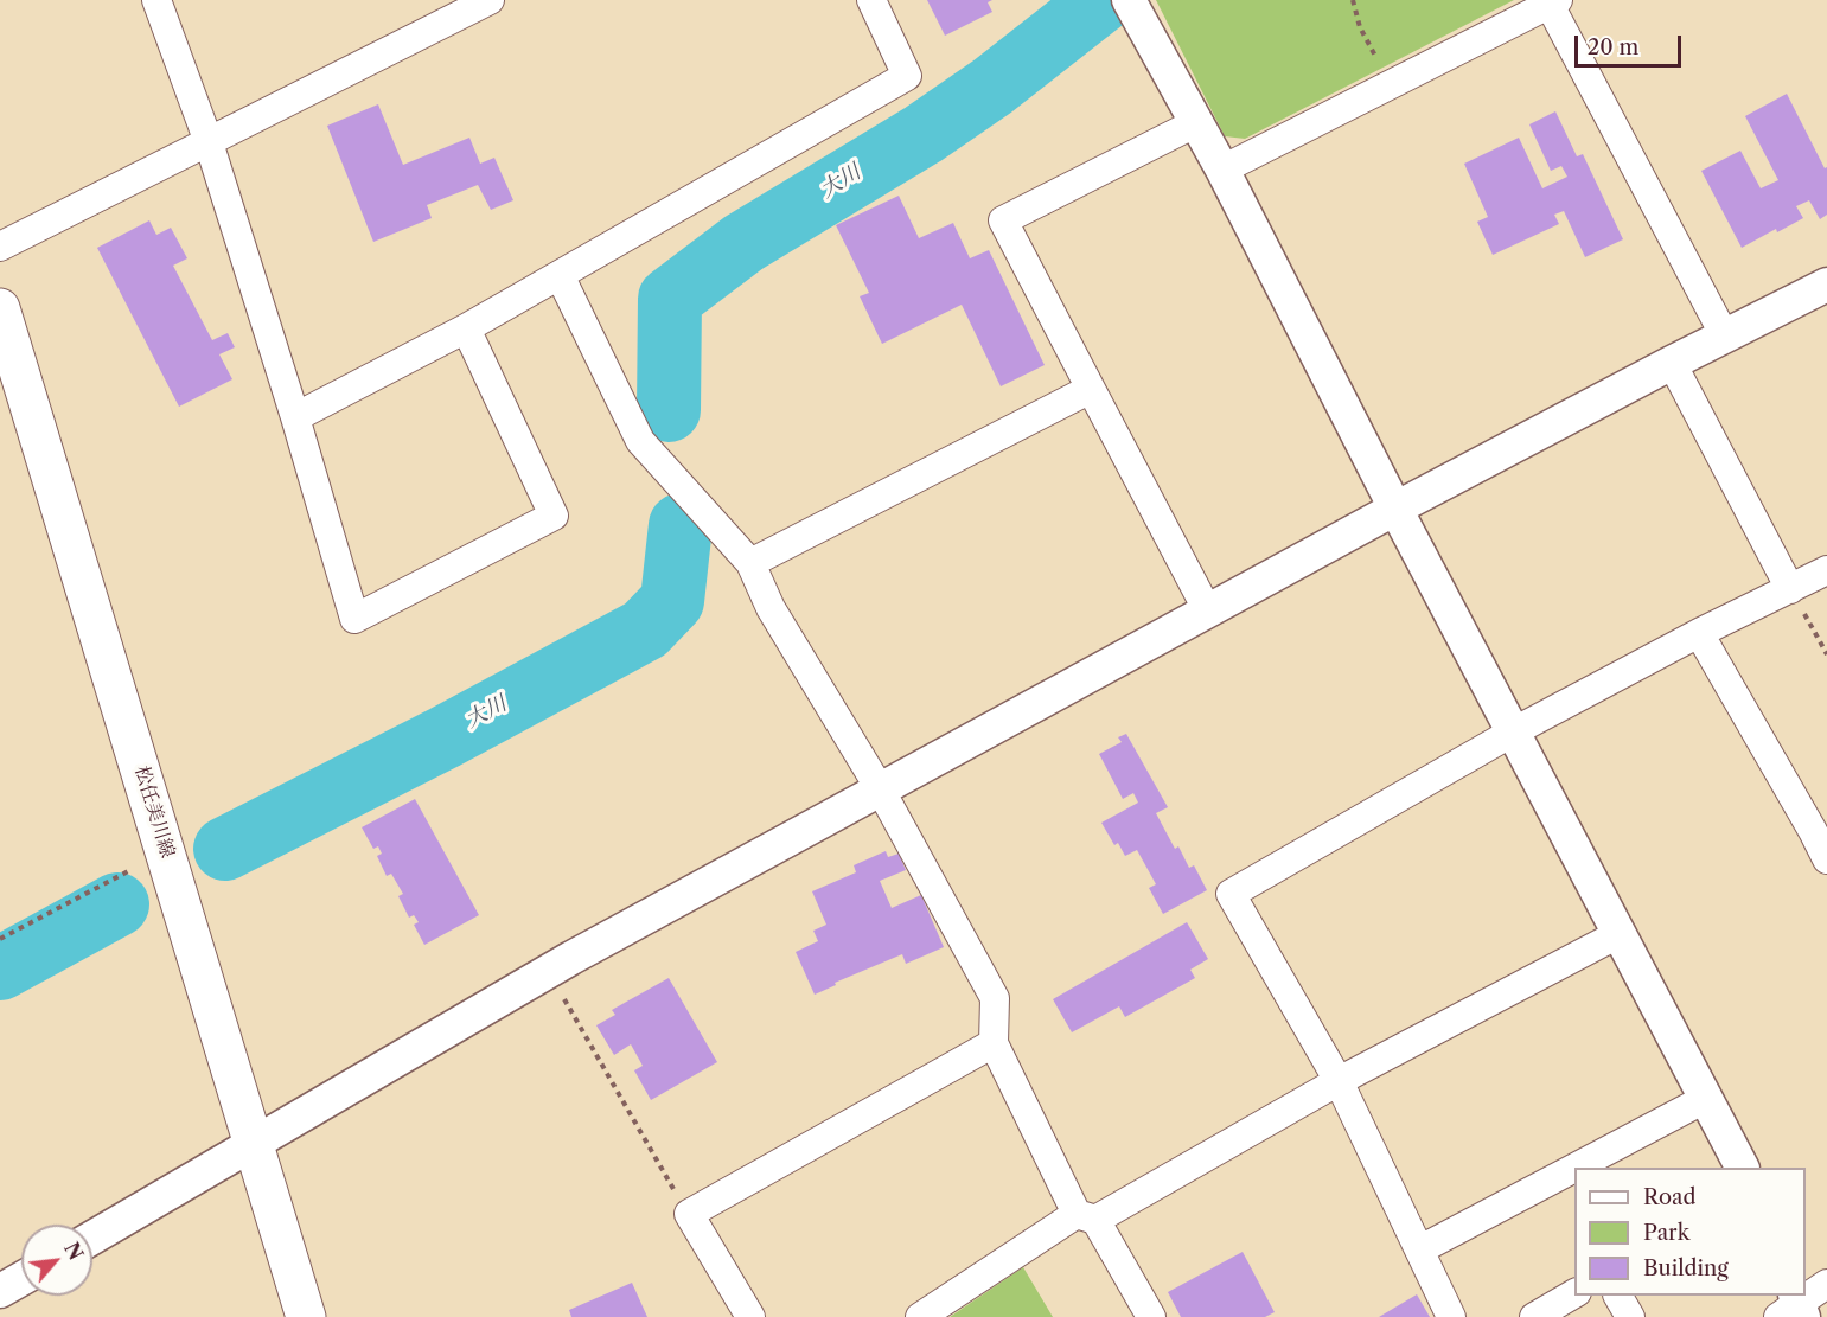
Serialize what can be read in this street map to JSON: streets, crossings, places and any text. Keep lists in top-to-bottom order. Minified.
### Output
{"streets":{"main road":["松任美川線"]},"water":["大川"],"legend":["Road","Park","Building"],"scale_bar":"20 m","north":"top right"}
